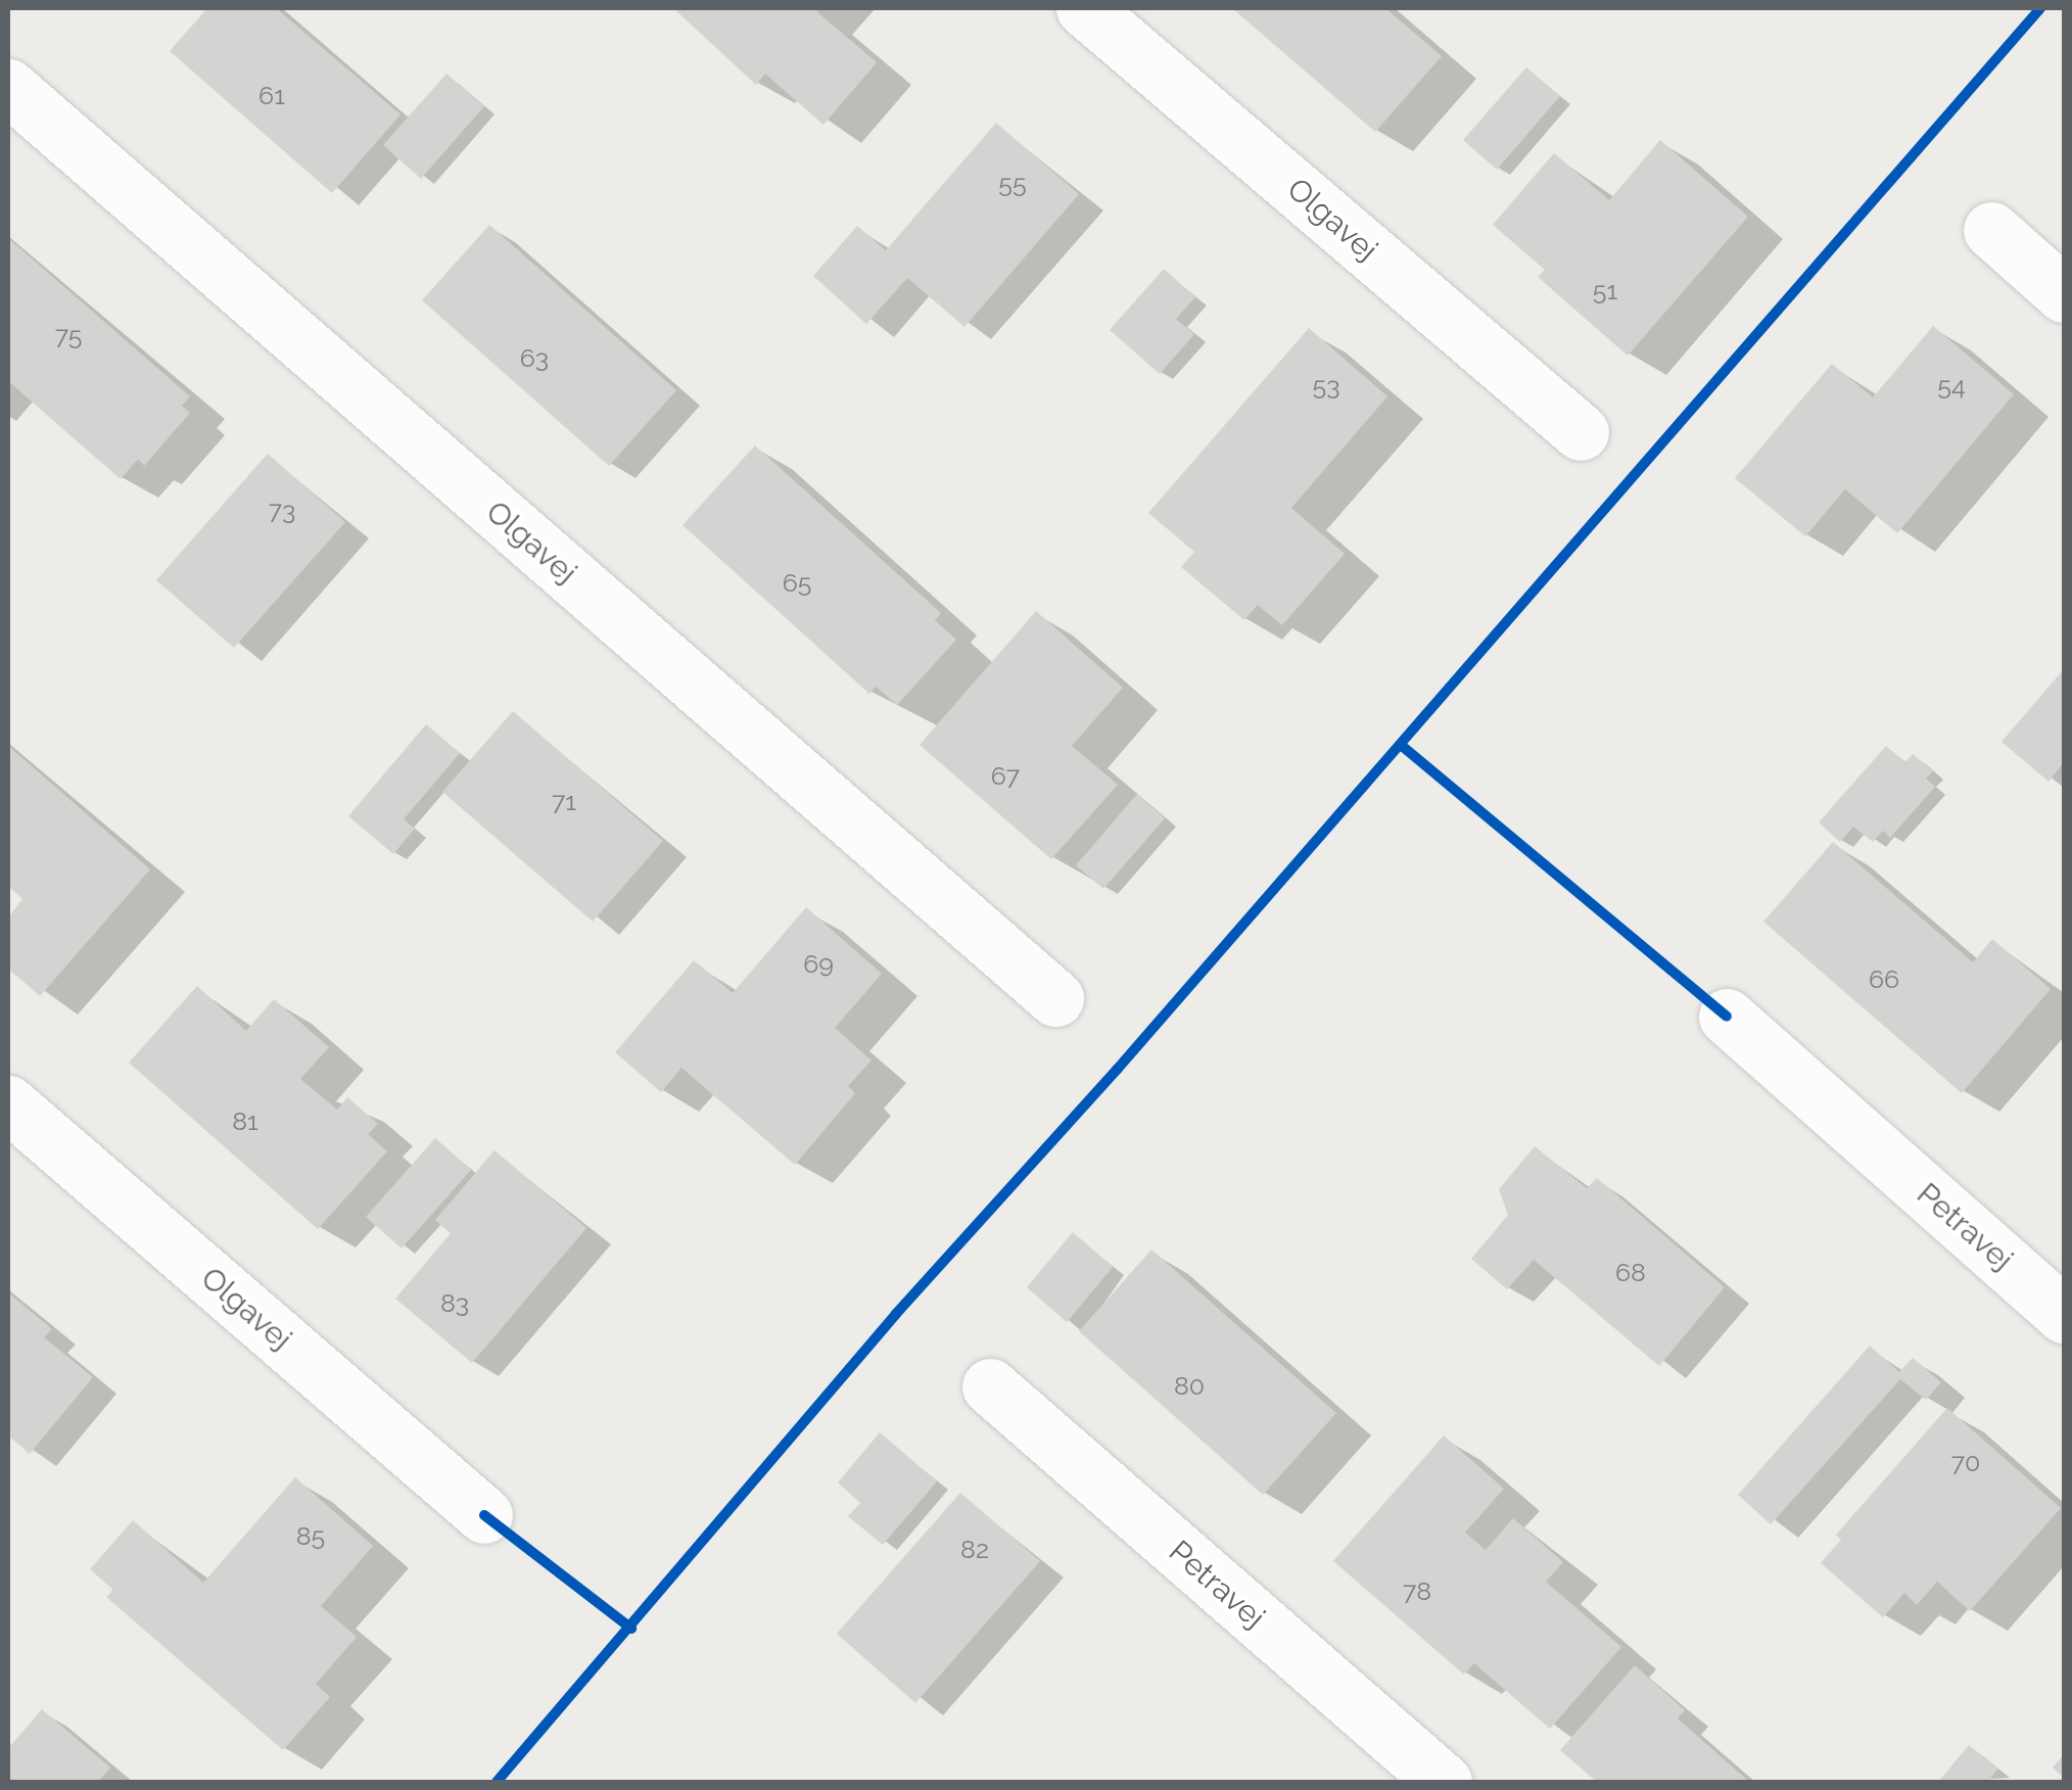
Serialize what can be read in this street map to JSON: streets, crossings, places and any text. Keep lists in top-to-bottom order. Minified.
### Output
{"streets":{"street":["Olgavej","Petravej"]},"house_numbers":["61","55","51","75","63","53","54","73","65","67","71","69","66","81","68","83","80","70","85","82","78"]}
